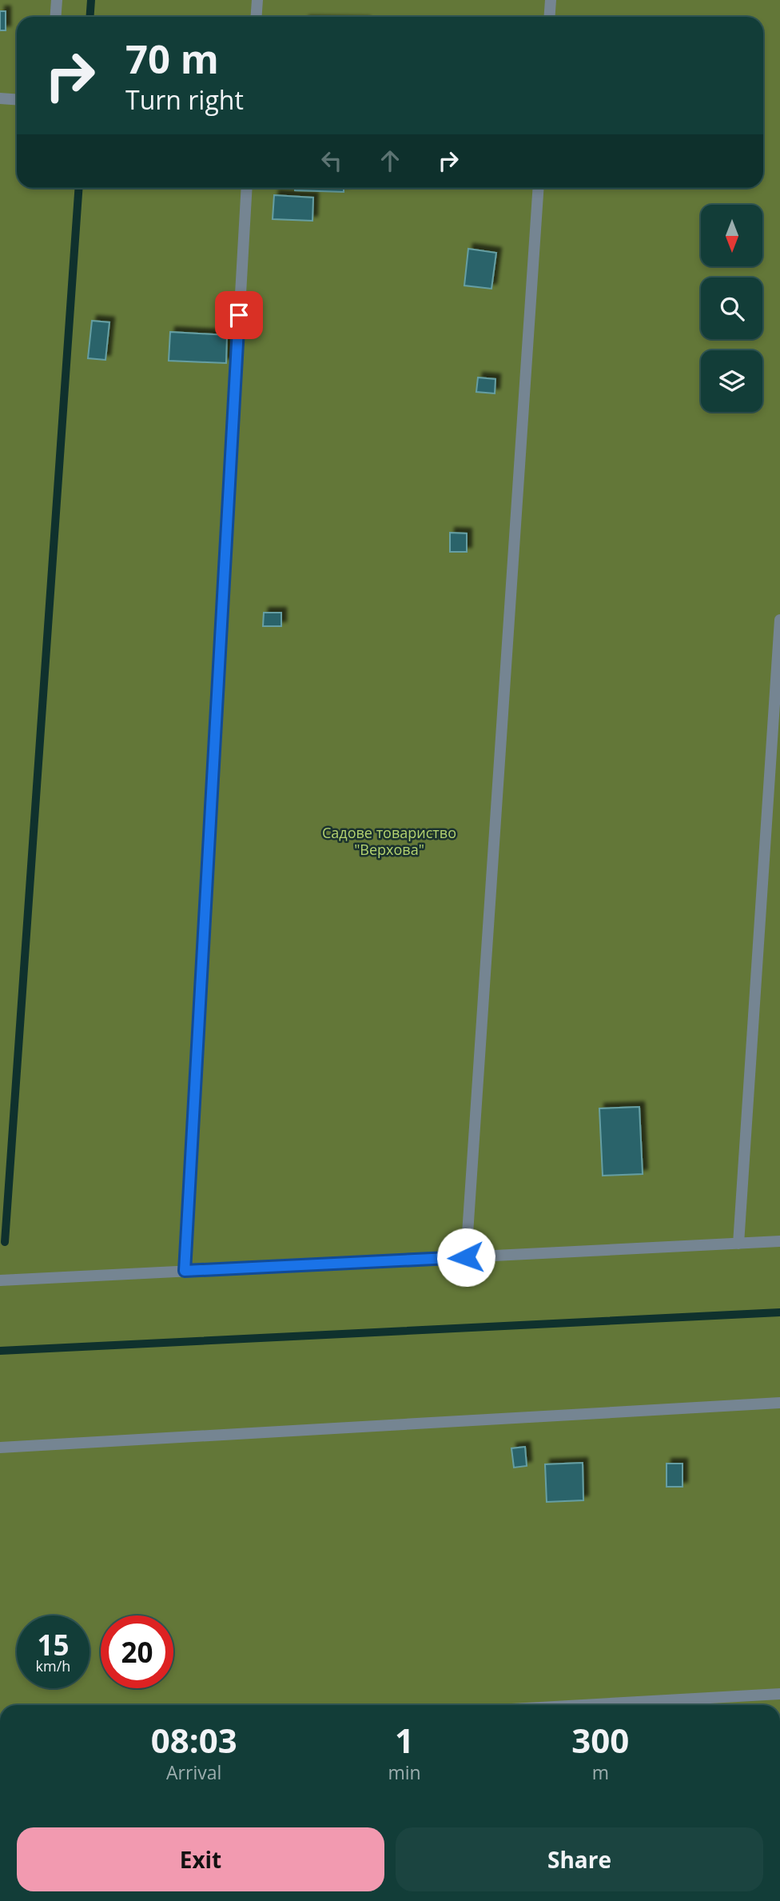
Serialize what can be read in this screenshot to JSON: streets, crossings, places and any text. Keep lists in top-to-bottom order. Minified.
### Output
{"parks":["Садове товариство \"Верхова\""],"north":"bottom","page":{"turn":["70 m","Turn right"],"speed":"15 km/h","limit":"20","eta":["08:03","Arrival","1","min","300","m"],"buttons":["Exit","Share"]}}
